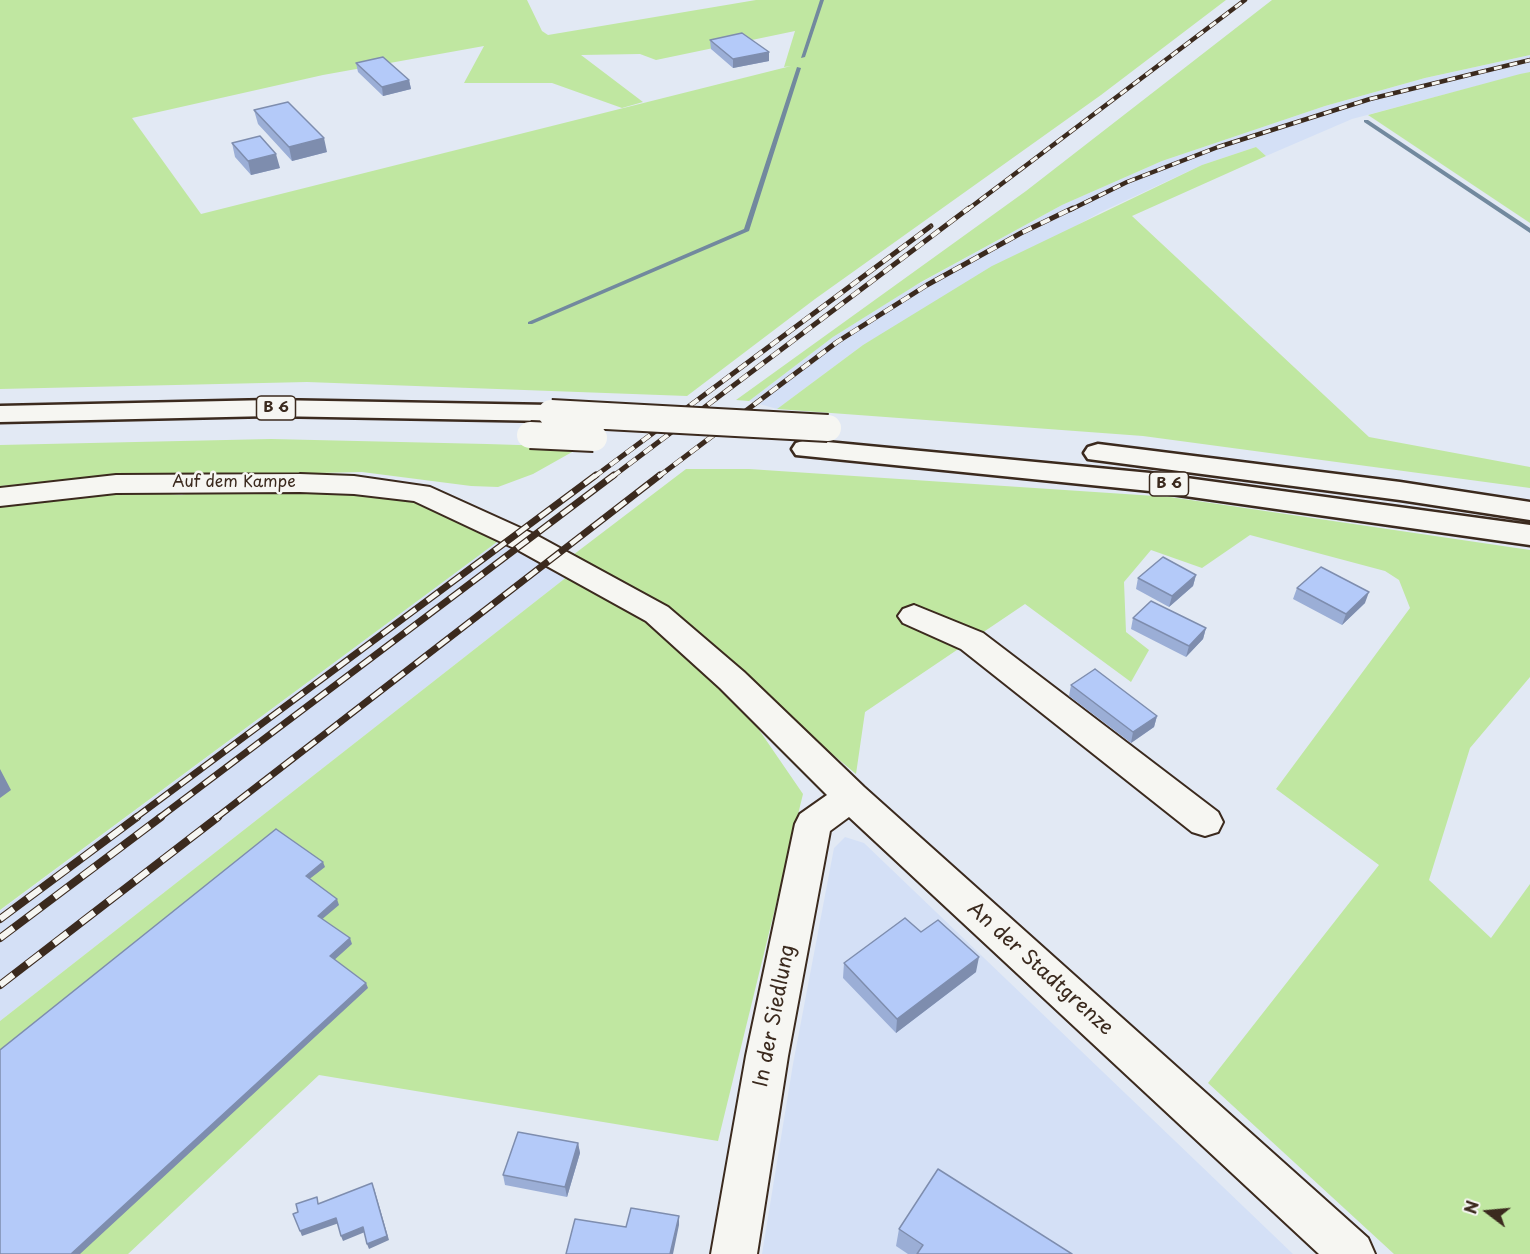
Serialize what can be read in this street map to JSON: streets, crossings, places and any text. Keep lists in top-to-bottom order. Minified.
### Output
{"streets":{"highway":["B 6"],"street":["Auf dem Kampe","An der Stadtgrenze","In der Siedlung"]},"crossings":[["Auf dem Kampe","An der Stadtgrenze"],["An der Stadtgrenze","In der Siedlung"]],"north":"left"}
